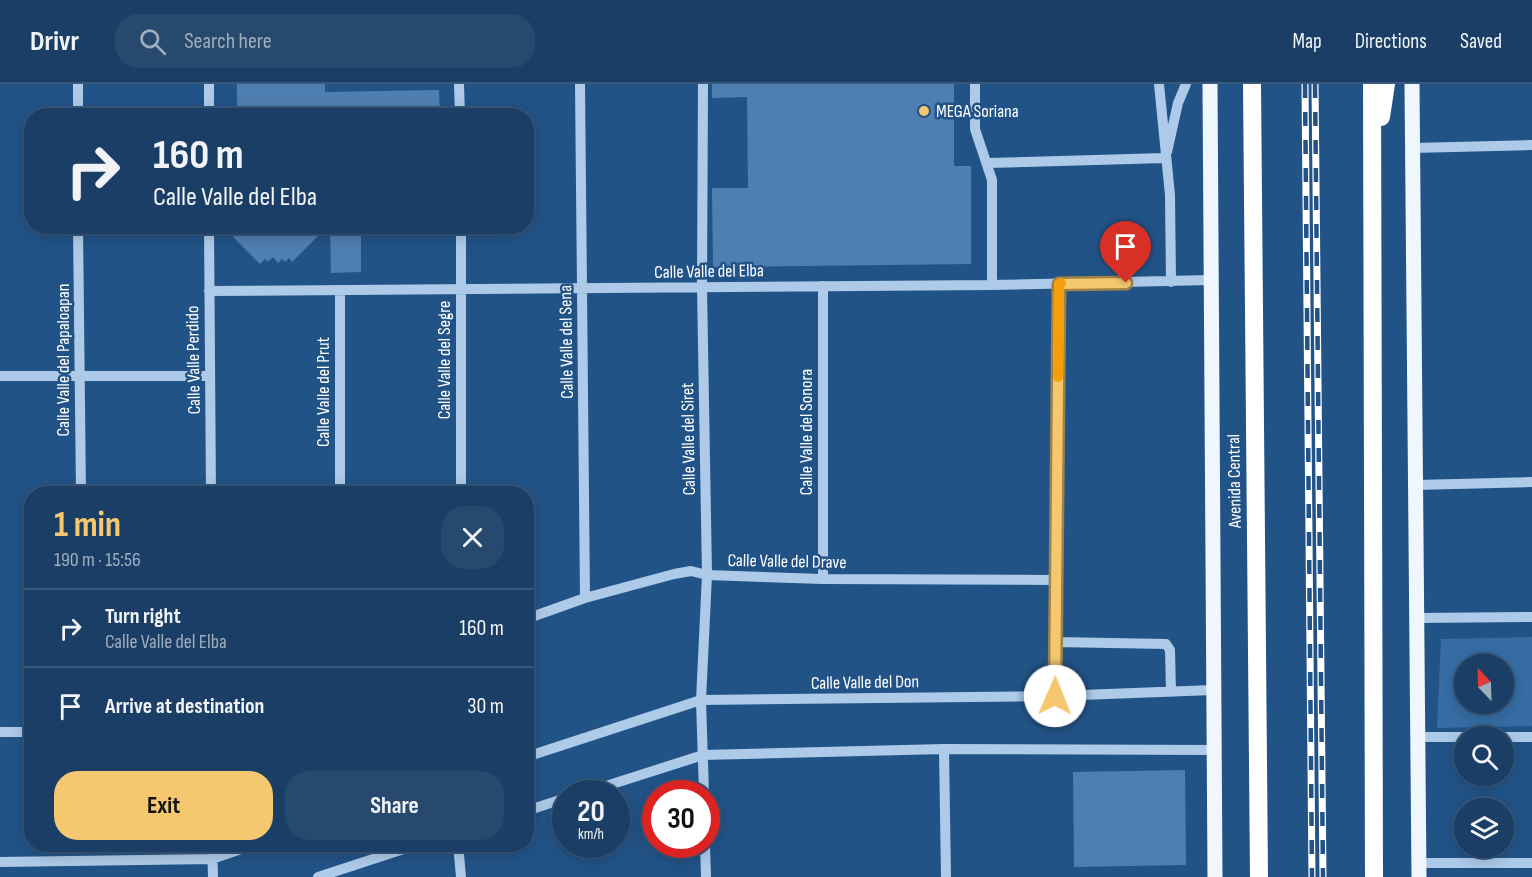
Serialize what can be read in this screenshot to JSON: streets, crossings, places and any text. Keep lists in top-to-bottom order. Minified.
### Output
{"streets":{"highway":["Avenida Central"],"street":["Calle Valle del Elba","Calle Valle del Sena","Calle Valle del Papaloapan","Calle Valle Perdido","Calle Valle del Segre","Calle Valle del Prut","Calle Valle del Sonora","Calle Valle del Siret","Calle Valle del Drave","Calle Valle del Don"]},"crossings":[["Calle Valle del Elba","Calle Valle del Sena"],["Calle Valle del Elba","Calle Valle Perdido"],["Calle Valle del Elba","Calle Valle del Segre"],["Calle Valle del Elba","Calle Valle del Prut"],["Calle Valle del Elba","Calle Valle del Sonora"],["Calle Valle del Elba","Calle Valle del Siret"],["Calle Valle del Elba","Avenida Central"],["Calle Valle del Sena","Calle Valle del Drave"],["Calle Valle del Sonora","Calle Valle del Drave"],["Calle Valle del Siret","Calle Valle del Drave"],["Calle Valle del Siret","Calle Valle del Don"],["Avenida Central","Calle Valle del Don"]],"places":["MEGA Soriana"],"north":"top left","page":{"header":"Drivr","search":"Search here","nav":["Map","Directions","Saved"],"turn":["160 m","Calle Valle del Elba"],"heading":["1 min","190 m · 15:56"],"list":[{"name":"Turn right","note":"Calle Valle del Elba","value":"160 m"},{"name":"Arrive at destination","value":"30 m"}],"buttons":["Exit","Share"],"speed":"20 km/h","limit":"30"}}
